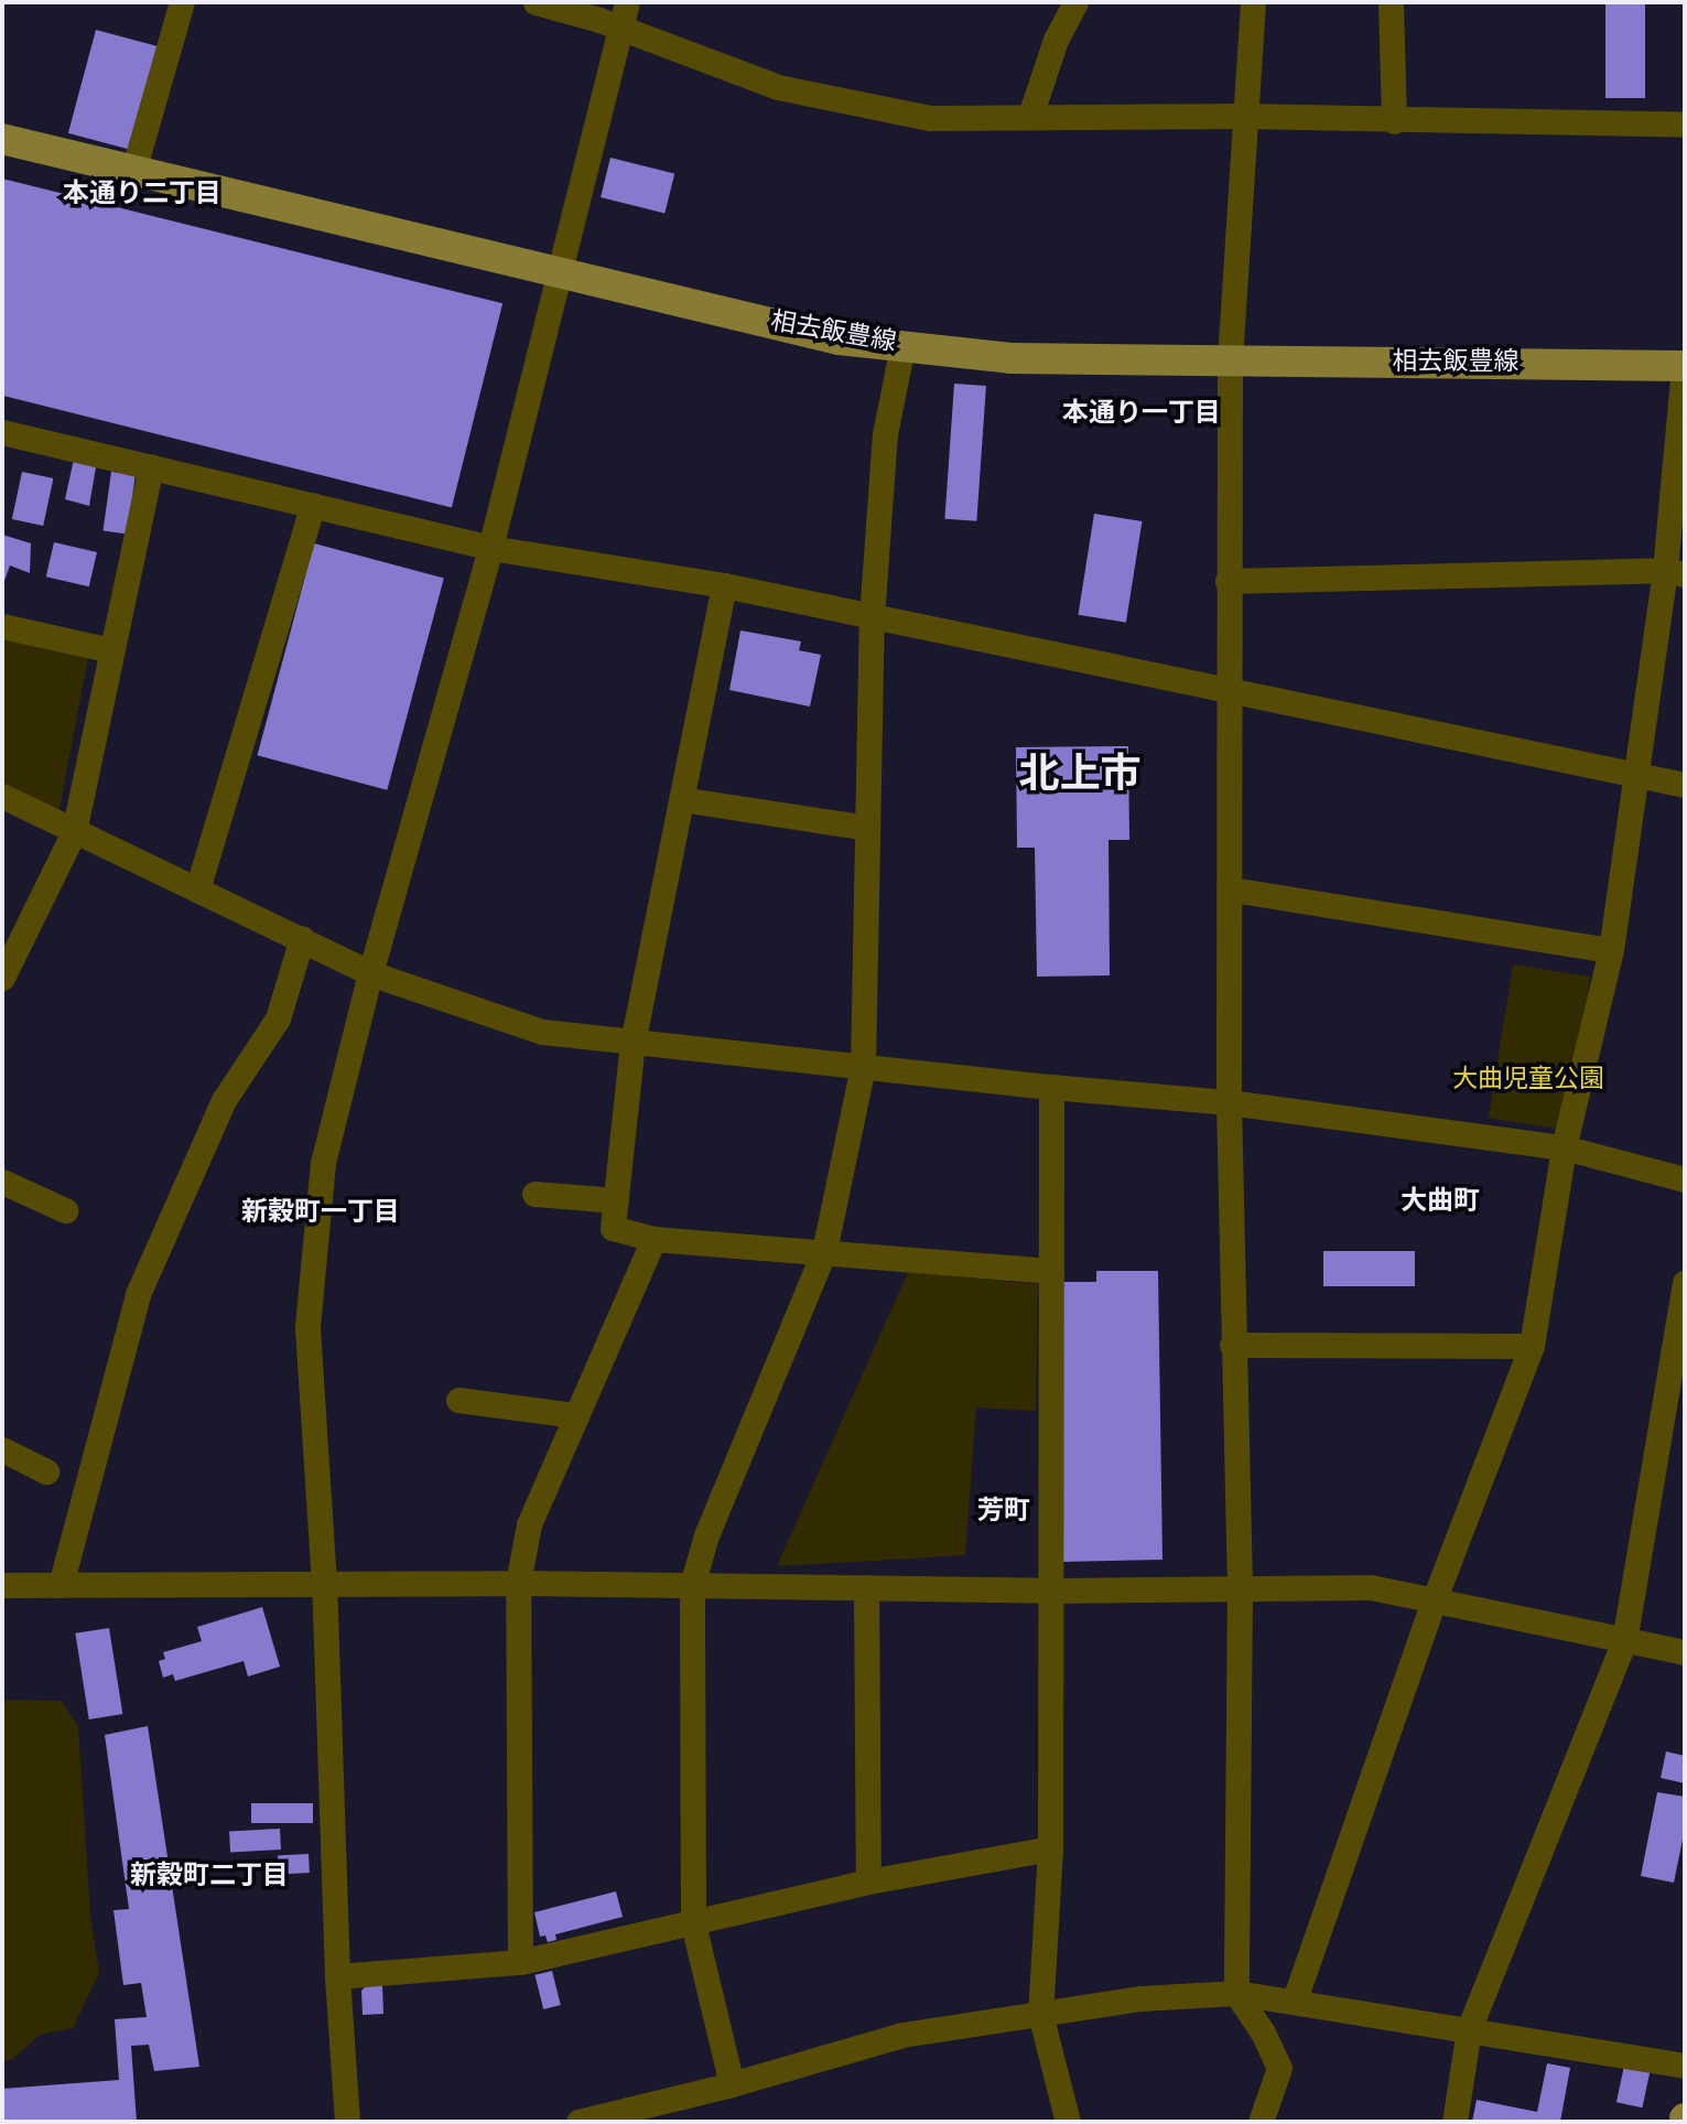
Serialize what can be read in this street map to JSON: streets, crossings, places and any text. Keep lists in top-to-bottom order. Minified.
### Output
{"streets":{"main road":["相去飯豊線"]},"districts":["本通り二丁目","本通り一丁目","北上市","大曲町","新穀町一丁目","芳町","新穀町二丁目"],"parks":["大曲児童公園"]}
